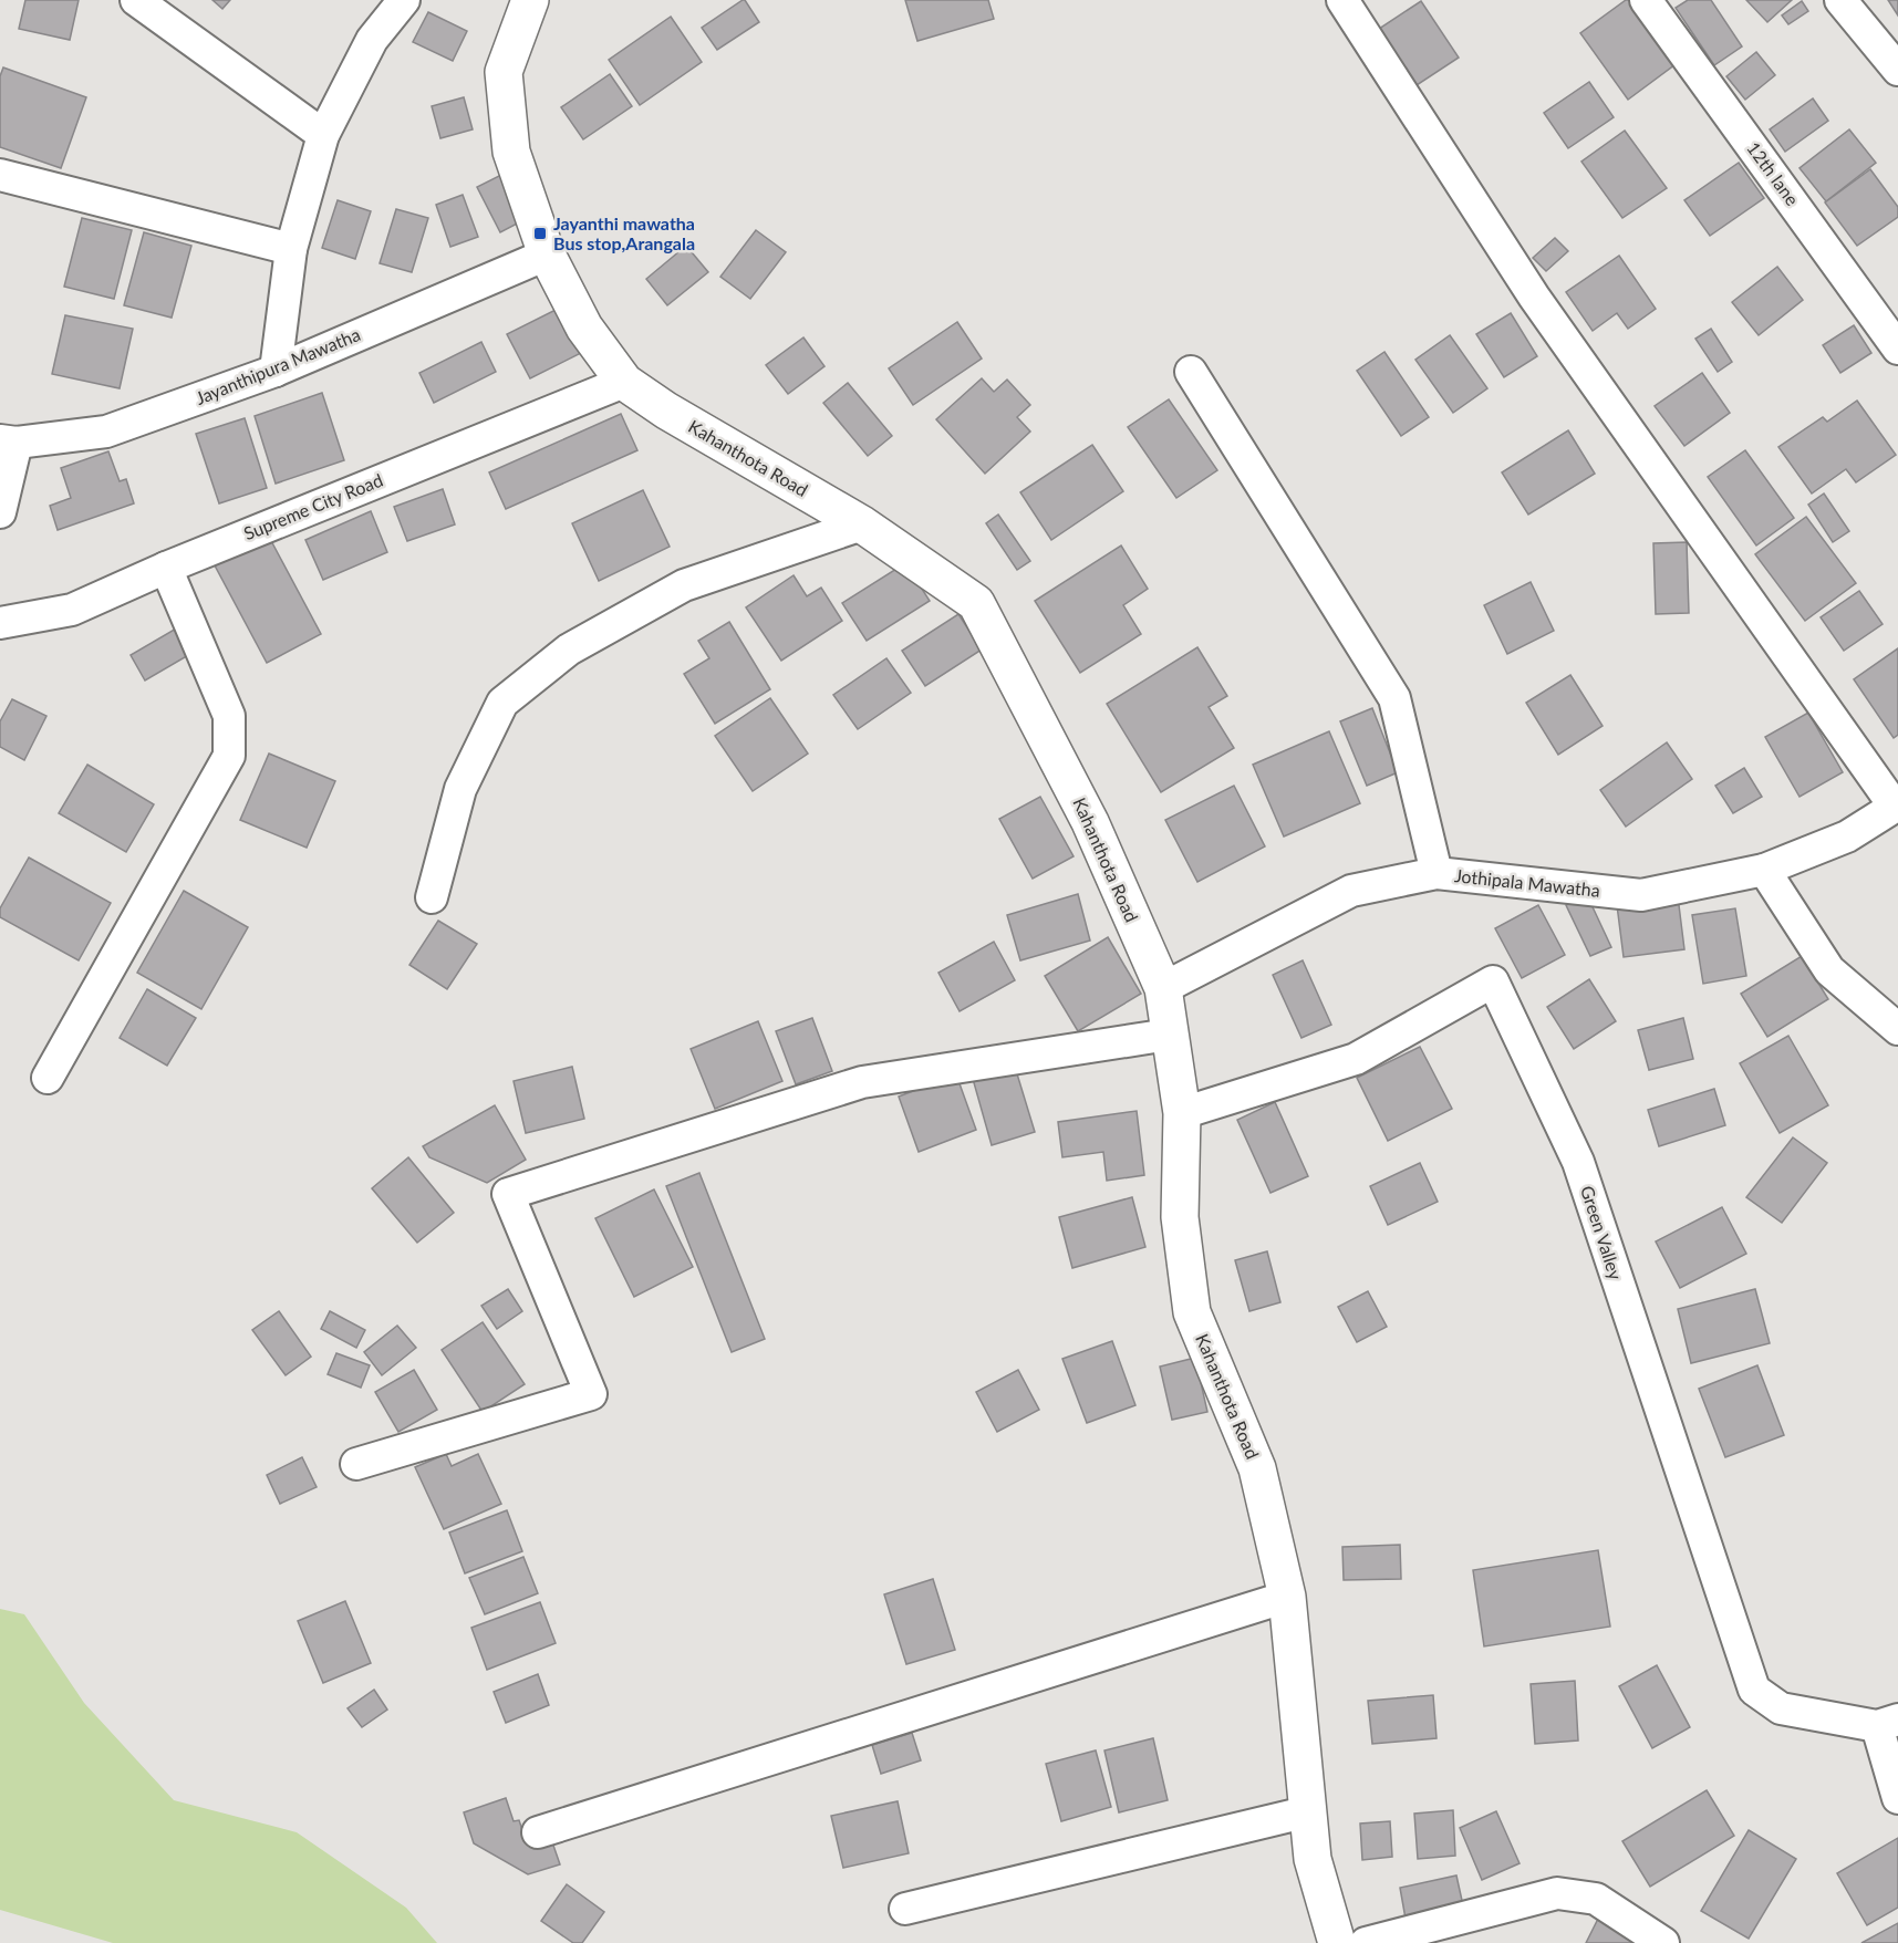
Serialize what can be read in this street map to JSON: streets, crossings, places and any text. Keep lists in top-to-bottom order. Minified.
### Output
{"streets":{"main road":["Kahanthota Road"],"street":["12th lane","Jayanthipura Mawatha","Supreme City Road","Jothipala Mawatha","Green Valley"]},"crossings":[["Jayanthipura Mawatha","Kahanthota Road"],["Kahanthota Road","Supreme City Road"],["Kahanthota Road","Jothipala Mawatha"],["Kahanthota Road","Green Valley"]],"places":{"transit":["Jayanthi mawatha Bus stop,Arangala"]}}
